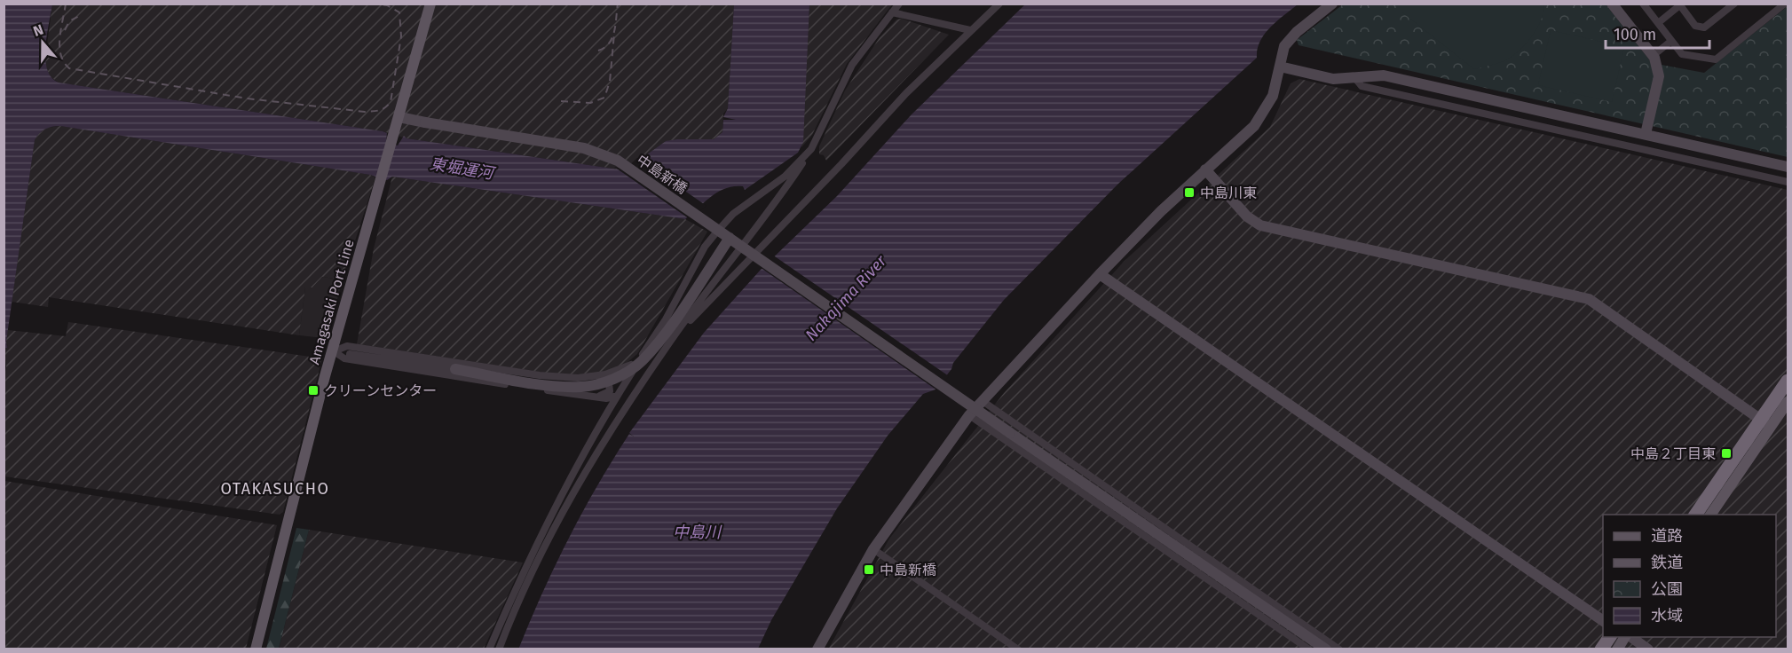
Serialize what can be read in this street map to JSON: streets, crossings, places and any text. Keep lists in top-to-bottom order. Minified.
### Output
{"streets":{"main road":["Amagasaki Port Line"],"street":["中島新橋"]},"crossings":[["中島新橋","Amagasaki Port Line"]],"districts":["OTAKASUCHO"],"water":["東堀運河","Nakajima River","中島川"],"places":{"transit":["中島川東","クリーンセンター","中島２丁目東","中島新橋"]},"legend":["道路","鉄道","公園","水域"],"scale_bar":"100 m","north":"top"}
